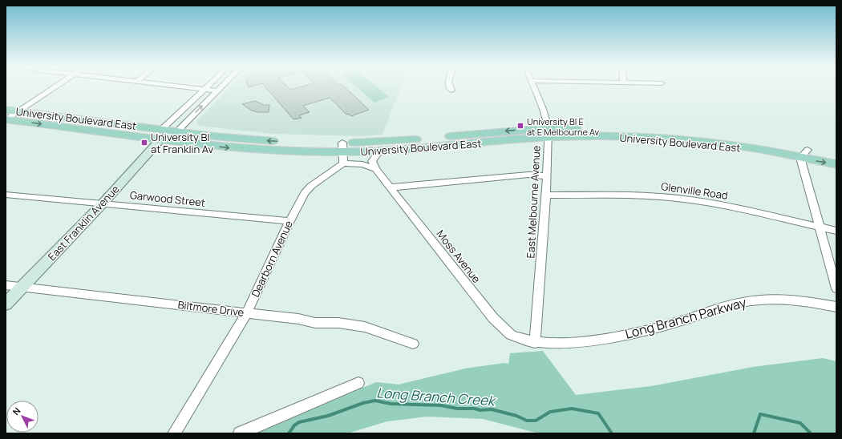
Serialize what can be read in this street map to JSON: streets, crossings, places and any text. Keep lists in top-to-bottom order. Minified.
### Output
{"streets":{"main road":["University Boulevard East"],"street":["Glenville Road","Garwood Street","East Melbourne Avenue","East Franklin Avenue","Moss Avenue","Dearborn Avenue","Biltmore Drive","Long Branch Parkway"]},"crossings":[["University Boulevard East","East Melbourne Avenue"],["University Boulevard East","East Franklin Avenue"],["University Boulevard East","Dearborn Avenue"],["Glenville Road","East Melbourne Avenue"],["Garwood Street","East Franklin Avenue"],["Garwood Street","Dearborn Avenue"],["East Melbourne Avenue","Moss Avenue"],["East Melbourne Avenue","Long Branch Parkway"],["East Franklin Avenue","Biltmore Drive"],["Moss Avenue","Long Branch Parkway"],["Dearborn Avenue","Biltmore Drive"]],"water":["Long Branch Creek"],"places":{"transit":["University Bl E at E Melbourne Av","University Bl at Franklin Av"]},"north":"top left"}
